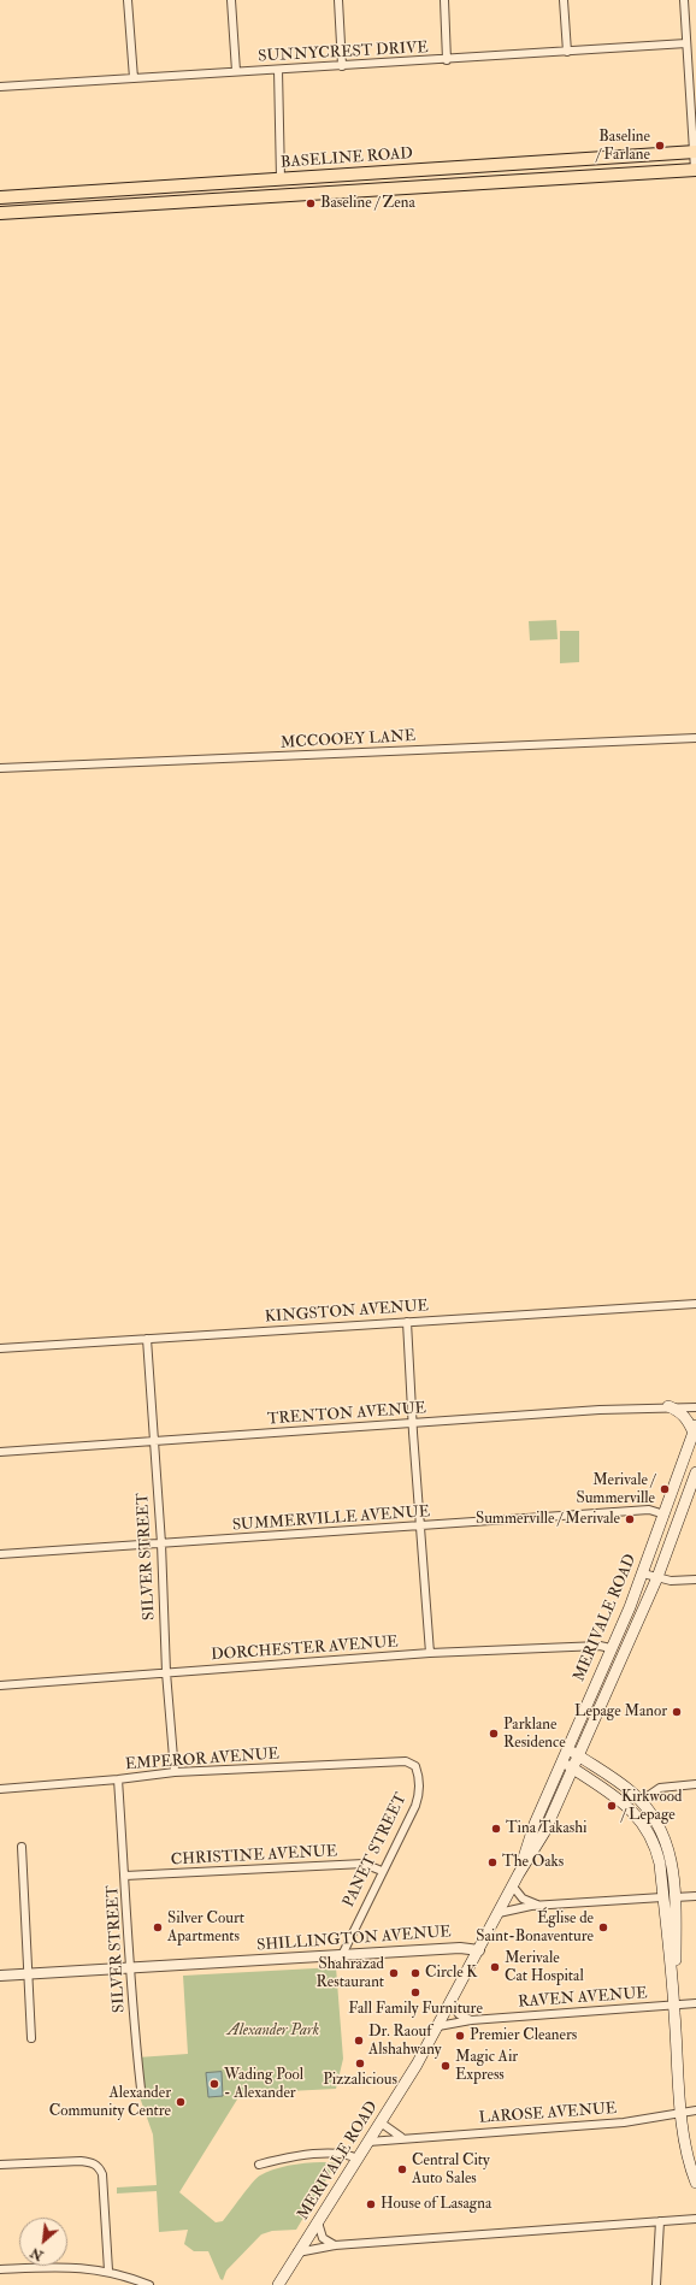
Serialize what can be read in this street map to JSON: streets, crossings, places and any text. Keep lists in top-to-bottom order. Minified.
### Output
{"streets":{"main road":["BASELINE ROAD","MERIVALE ROAD"],"street":["SUNNYCREST DRIVE","MCCOOEY LANE","KINGSTON AVENUE","TRENTON AVENUE","SUMMERVILLE AVENUE","SILVER STREET","DORCHESTER AVENUE","EMPEROR AVENUE","PANET STREET","CHRISTINE AVENUE","SHILLINGTON AVENUE","RAVEN AVENUE","LAROSE AVENUE"]},"crossings":[["KINGSTON AVENUE","SILVER STREET"],["TRENTON AVENUE","SILVER STREET"],["SUMMERVILLE AVENUE","SILVER STREET"],["SUMMERVILLE AVENUE","MERIVALE ROAD"],["SILVER STREET","DORCHESTER AVENUE"],["SILVER STREET","EMPEROR AVENUE"],["SILVER STREET","CHRISTINE AVENUE"],["SILVER STREET","SHILLINGTON AVENUE"],["MERIVALE ROAD","DORCHESTER AVENUE"],["MERIVALE ROAD","SHILLINGTON AVENUE"],["MERIVALE ROAD","RAVEN AVENUE"],["MERIVALE ROAD","LAROSE AVENUE"],["EMPEROR AVENUE","PANET STREET"],["PANET STREET","CHRISTINE AVENUE"],["PANET STREET","SHILLINGTON AVENUE"]],"parks":["Alexander Park"],"places":["Baseline / Farlane","Baseline / Zena","Merivale / Summerville","Summerville / Merivale","Lepage Manor","Parklane Residence","Kirkwood / Lepage","Tina Takashi","The Oaks","Silver Court Apartments","Église de Saint-Bonaventure","Merivale Cat Hospital","Shahrazad Restaurant","Circle K","Fall Family Furniture","Premier Cleaners","Dr. Raouf Alshahwany","Pizzalicious","Magic Air Express","Wading Pool - Alexander","Alexander Community Centre","Central City Auto Sales","House of Lasagna"],"north":"bottom left"}
